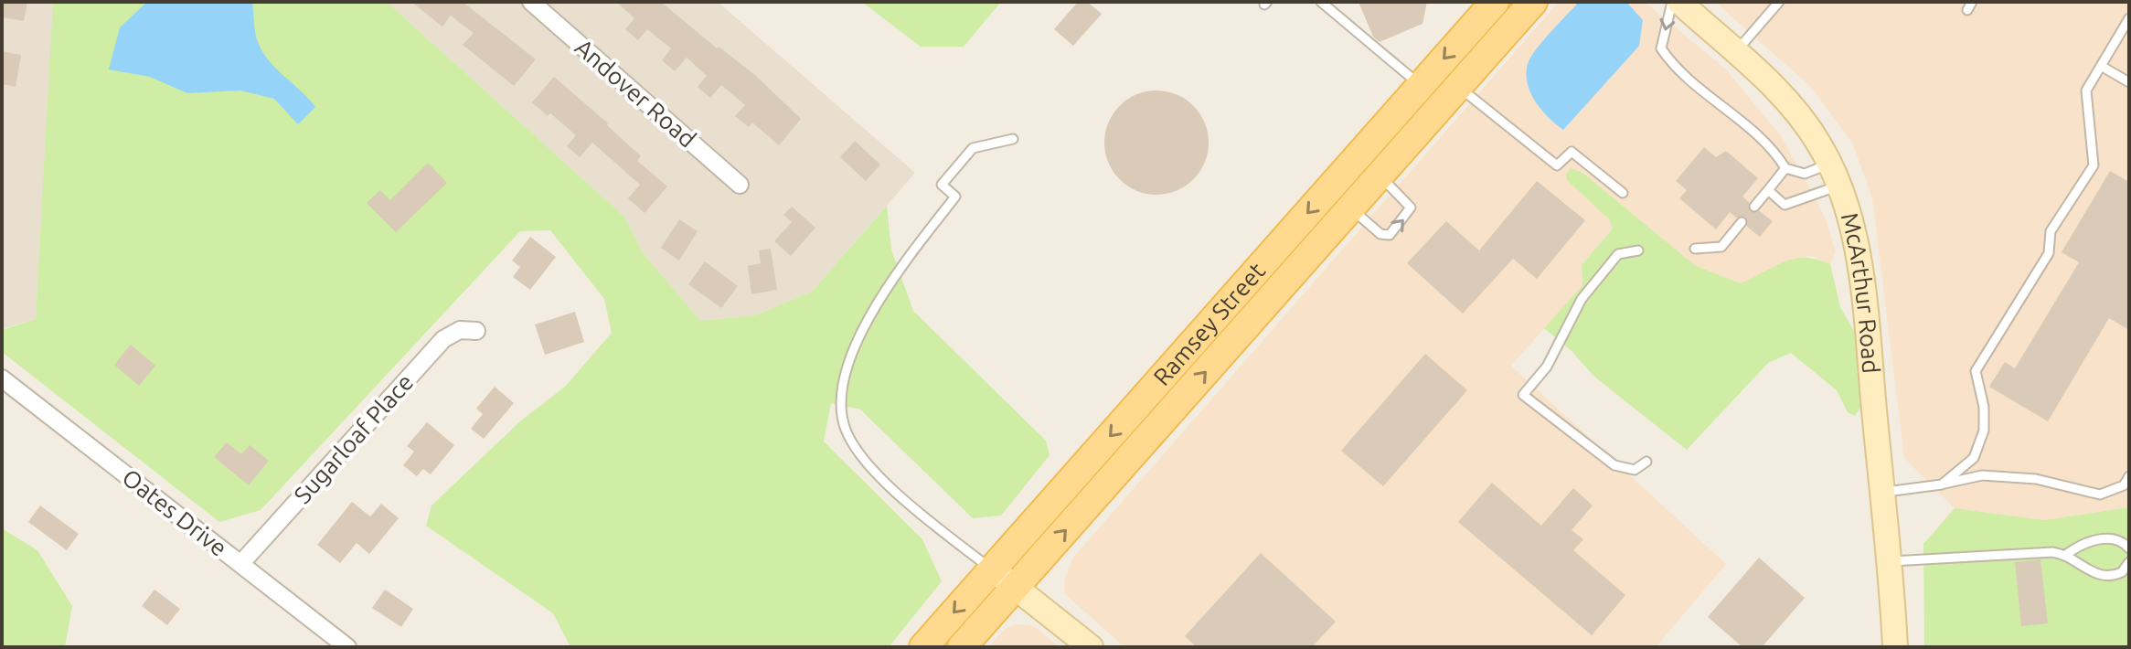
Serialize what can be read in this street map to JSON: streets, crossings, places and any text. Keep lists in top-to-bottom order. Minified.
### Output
{"streets":{"main road":["McArthur Road","Ramsey Street"],"street":["Andover Road","Sugarloaf Place","Oates Drive"]},"crossings":[["Sugarloaf Place","Oates Drive"]]}
